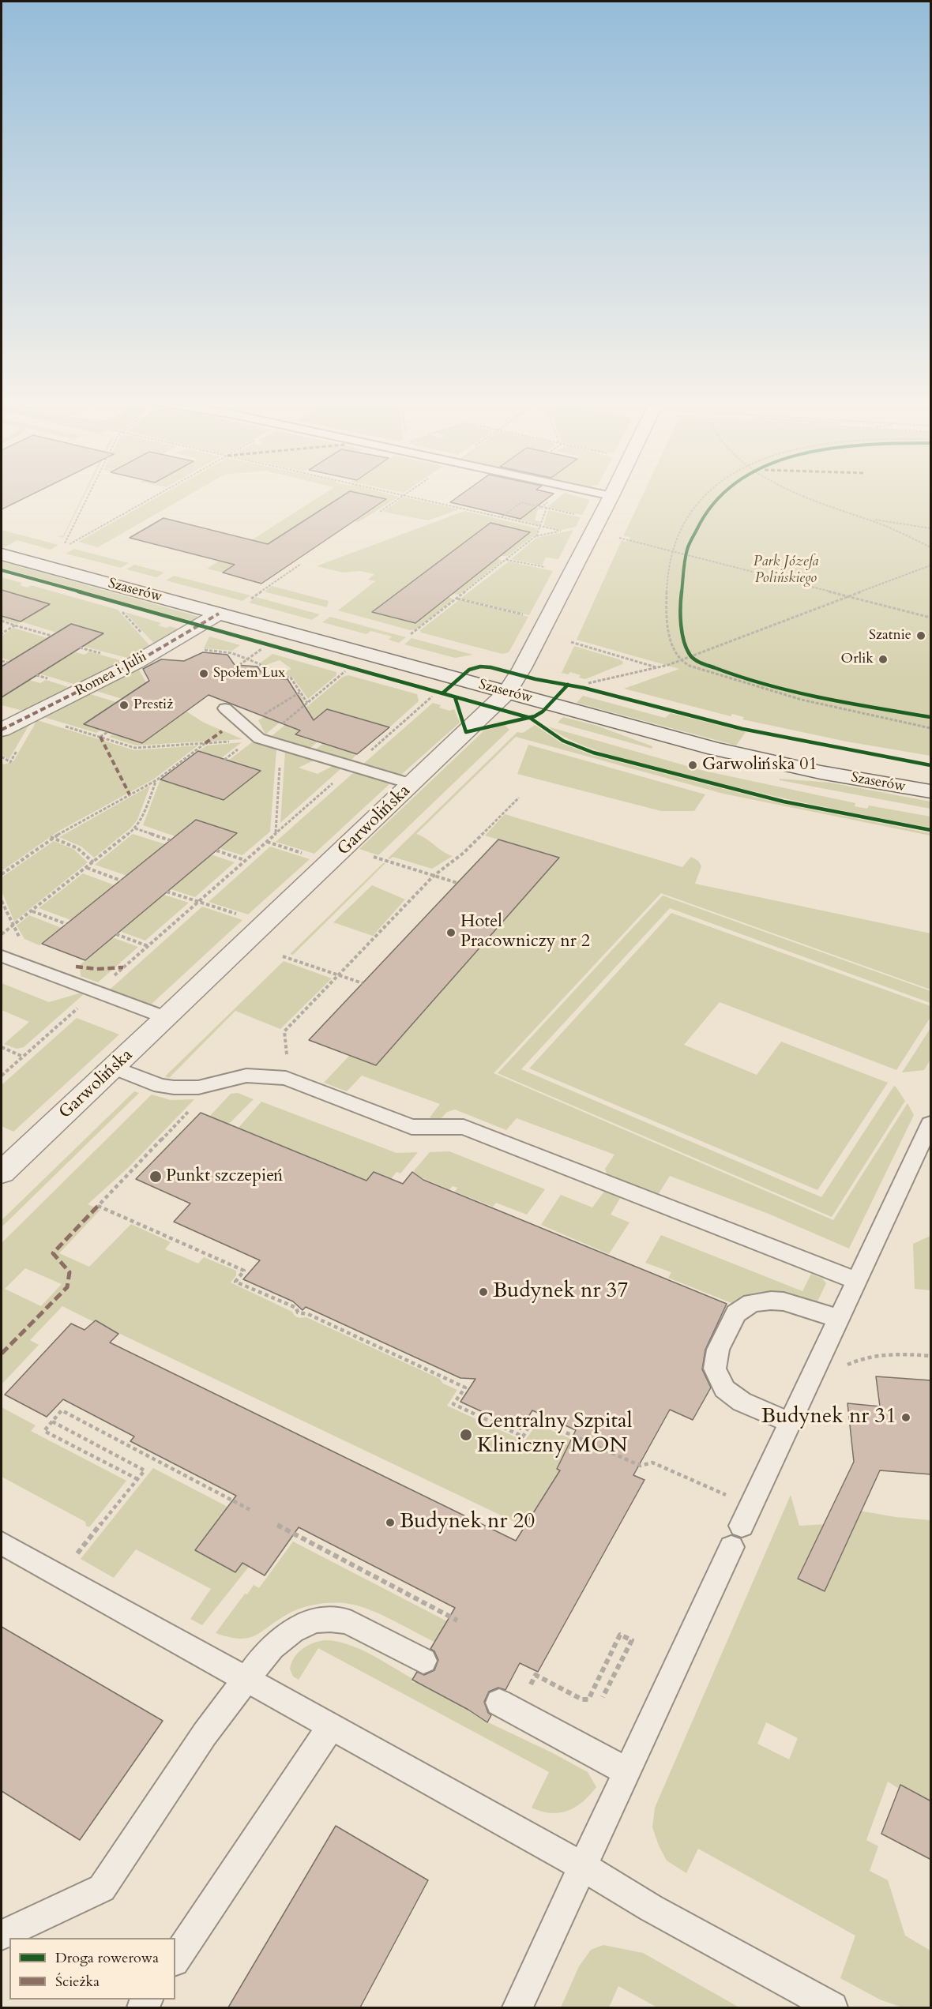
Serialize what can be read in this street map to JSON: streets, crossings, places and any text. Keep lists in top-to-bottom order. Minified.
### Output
{"streets":{"street":["Szaserów","Romea i Julii","Garwolińska"]},"crossings":[["Szaserów","Romea i Julii"],["Szaserów","Garwolińska"]],"parks":["Park Józefa Polińskiego"],"places":["Szatnie","Orlik","Społem Lux","Prestiż","Garwolińska 01","Hotel Pracowniczy nr 2","Punkt szczepień","Budynek nr 37","Budynek nr 31","Centralny Szpital Kliniczny MON","Budynek nr 20"],"legend":["Droga rowerowa","Ścieżka"]}
